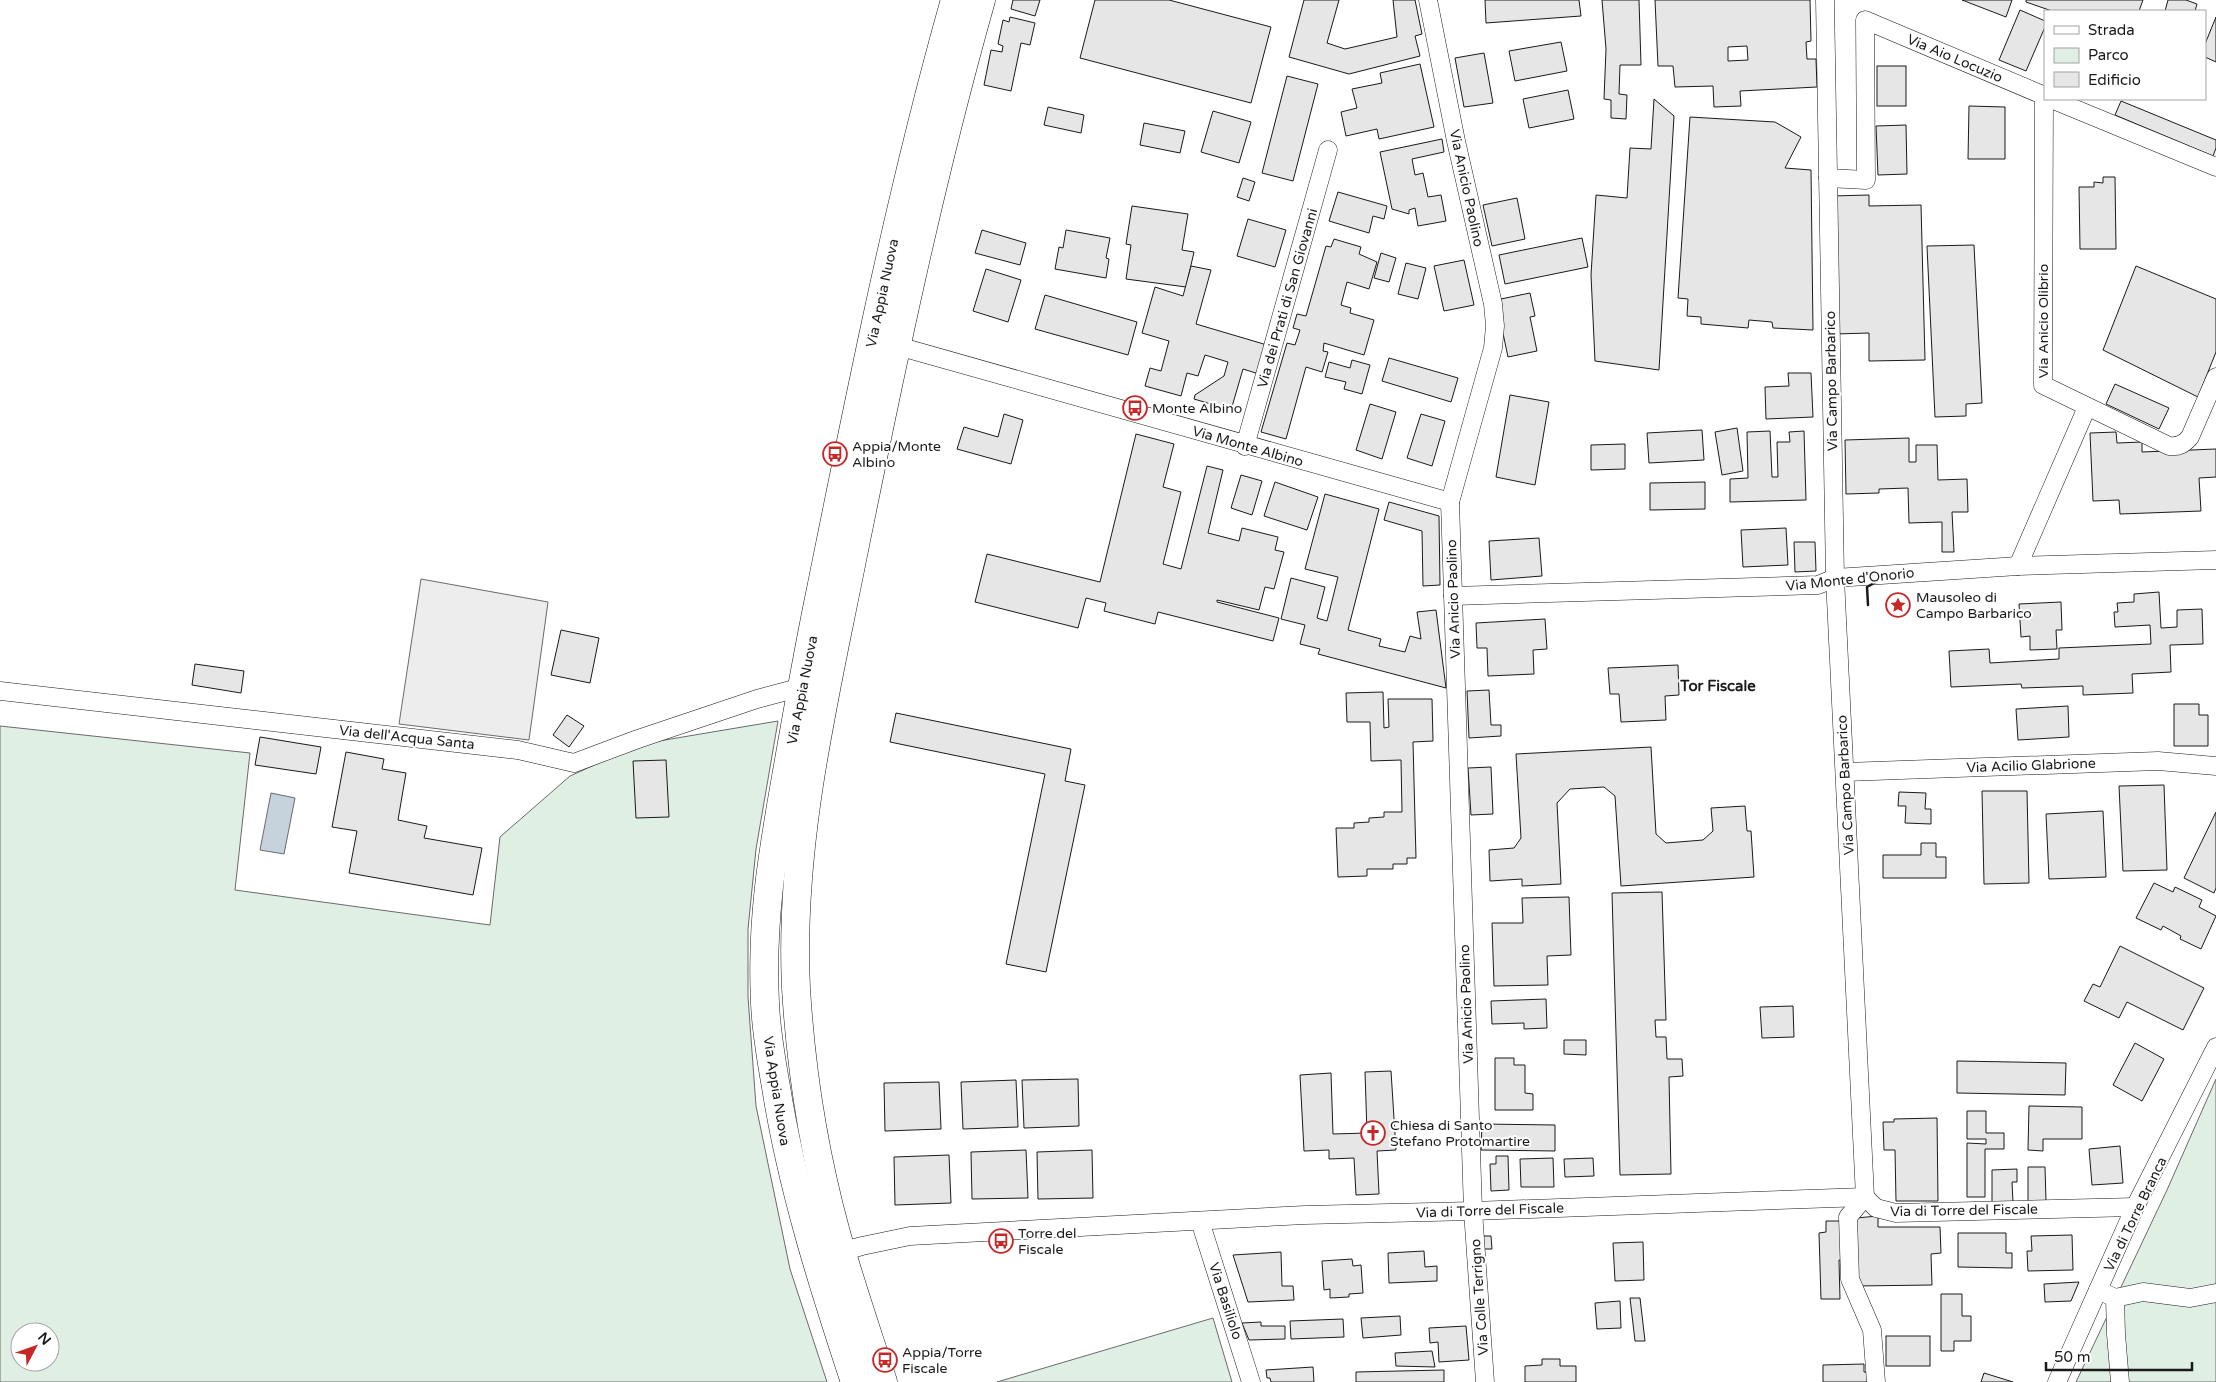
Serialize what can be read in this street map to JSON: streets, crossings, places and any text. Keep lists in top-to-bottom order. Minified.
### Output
{"streets":{"main road":["Via Appia Nuova"],"street":["Via Aio Locuzio","Via Anicio Paolino","Via dei Prati di San Giovanni","Via Anicio Olibrio","Via Campo Barbarico","Via Monte Albino","Via Monte d'Onorio","Via dell'Acqua Santa","Via Acilio Glabrione","Via di Torre del Fiscale","Via di Torre Branca","Via Colle Terrigno","Via Basiliolo"]},"crossings":[["Via Aio Locuzio","Via Anicio Olibrio"],["Via Aio Locuzio","Via Campo Barbarico"],["Via Anicio Paolino","Via Monte Albino"],["Via Anicio Paolino","Via Monte d'Onorio"],["Via Anicio Paolino","Via di Torre del Fiscale"],["Via Anicio Paolino","Via Colle Terrigno"],["Via Appia Nuova","Via Monte Albino"],["Via Appia Nuova","Via dell'Acqua Santa"],["Via Appia Nuova","Via di Torre del Fiscale"],["Via dei Prati di San Giovanni","Via Monte Albino"],["Via Campo Barbarico","Via Monte d'Onorio"],["Via Campo Barbarico","Via Acilio Glabrione"],["Via Campo Barbarico","Via di Torre del Fiscale"],["Via di Torre del Fiscale","Via di Torre Branca"],["Via di Torre del Fiscale","Via Colle Terrigno"],["Via di Torre del Fiscale","Via Basiliolo"]],"districts":["Tor Fiscale"],"places":{"bus stop":["Monte Albino","Appia/Monte Albino","Torre del Fiscale","Appia/Torre Fiscale"],"place":["Mausoleo di Campo Barbarico"],"church":["Chiesa di Santo Stefano Protomartire"]},"legend":["Strada","Parco","Edificio"],"scale_bar":"50 m","north":"top right"}
